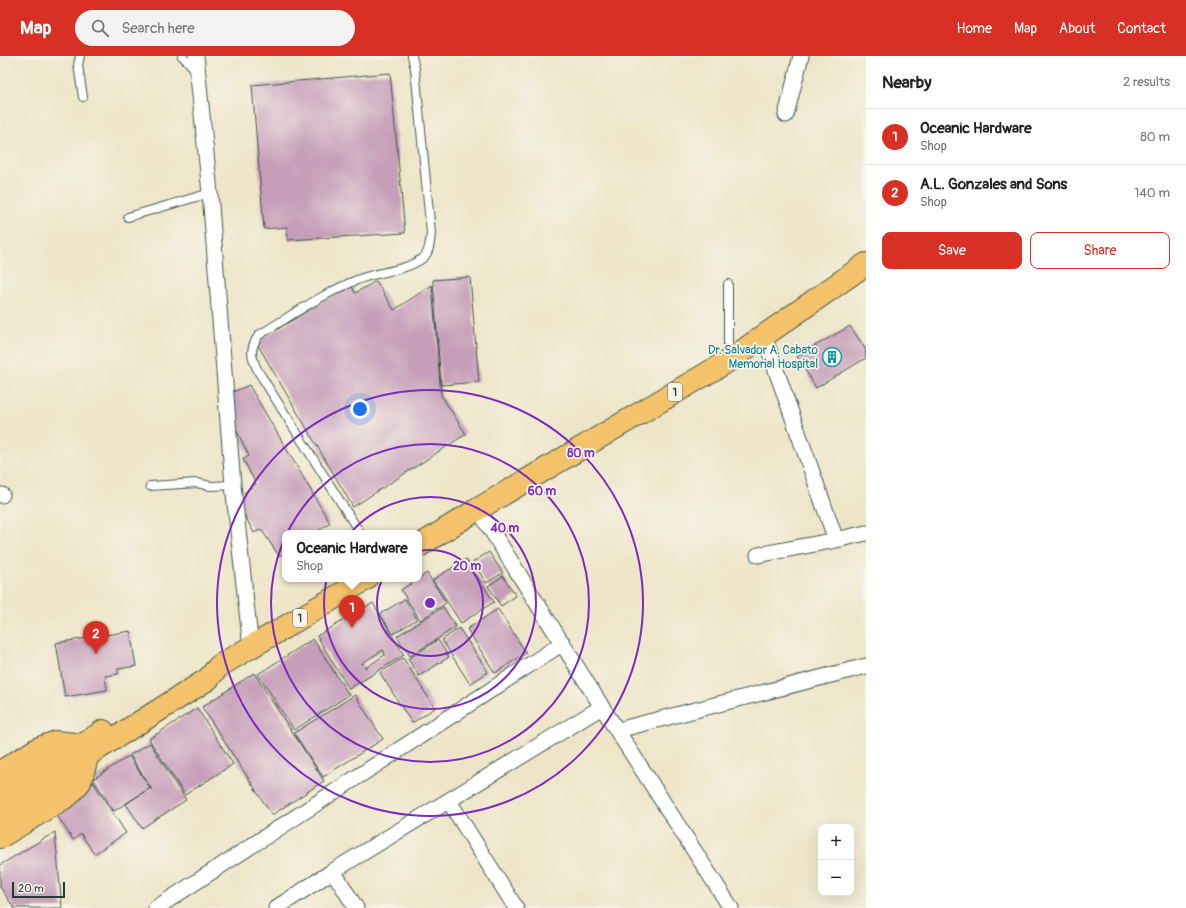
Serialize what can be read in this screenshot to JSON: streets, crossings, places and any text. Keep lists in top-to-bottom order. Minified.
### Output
{"streets":{"main road":["1"]},"places":{"building":["Dr. Salvador A. Cabato Memorial Hospital"]},"scale_bar":"20 m","page":{"header":"Map","search":"Search here","nav":["Home","Map","About","Contact"],"heading":["Nearby","2 results"],"list":[{"mark":"1","name":"Oceanic Hardware","note":"Shop","value":"80 m"},{"mark":"2","name":"A.L. Gonzales and Sons","note":"Shop","value":"140 m"}],"buttons":["Save","Share"],"popup":["Oceanic Hardware","Shop"],"pins":["1","2"],"map_buttons":["+","−"],"scale":"20 m"},"rings":["80 m","60 m","40 m","20 m"]}
